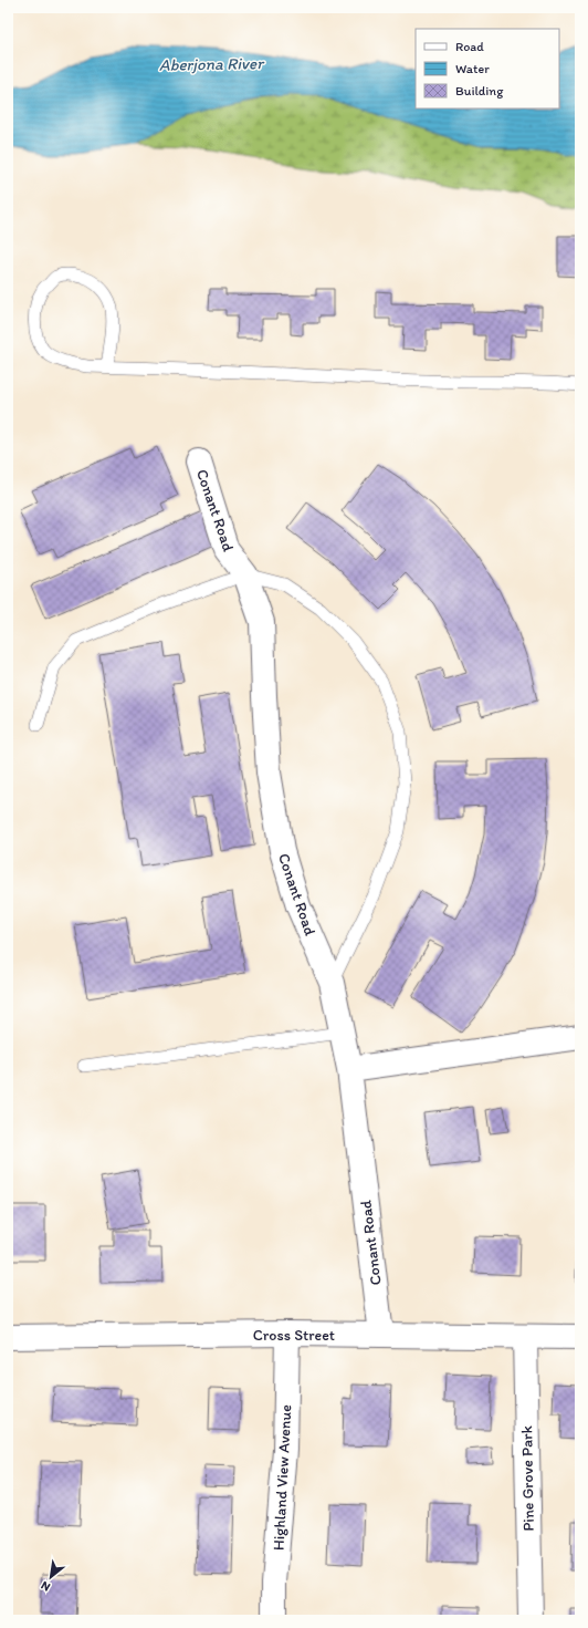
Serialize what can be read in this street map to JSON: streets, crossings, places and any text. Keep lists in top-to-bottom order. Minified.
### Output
{"streets":{"street":["Conant Road","Cross Street","Highland View Avenue","Pine Grove Park"]},"crossings":[["Conant Road","Cross Street"],["Cross Street","Highland View Avenue"],["Cross Street","Pine Grove Park"]],"water":["Aberjona River"],"legend":["Road","Water","Building"],"north":"bottom left"}
